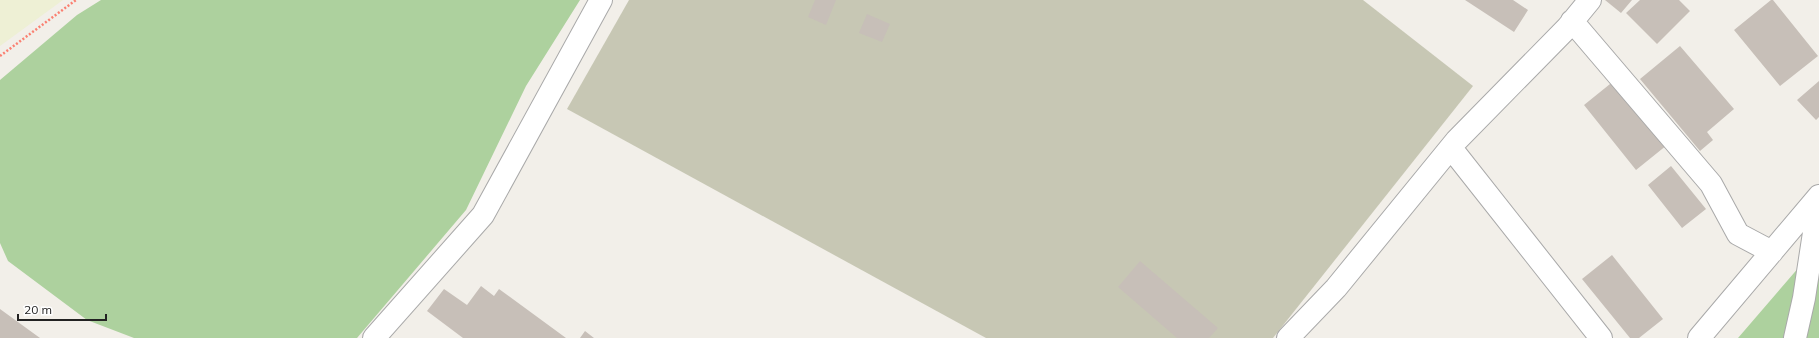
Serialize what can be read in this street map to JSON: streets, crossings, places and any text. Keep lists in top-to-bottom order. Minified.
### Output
{"scale_bar":"20 m"}
